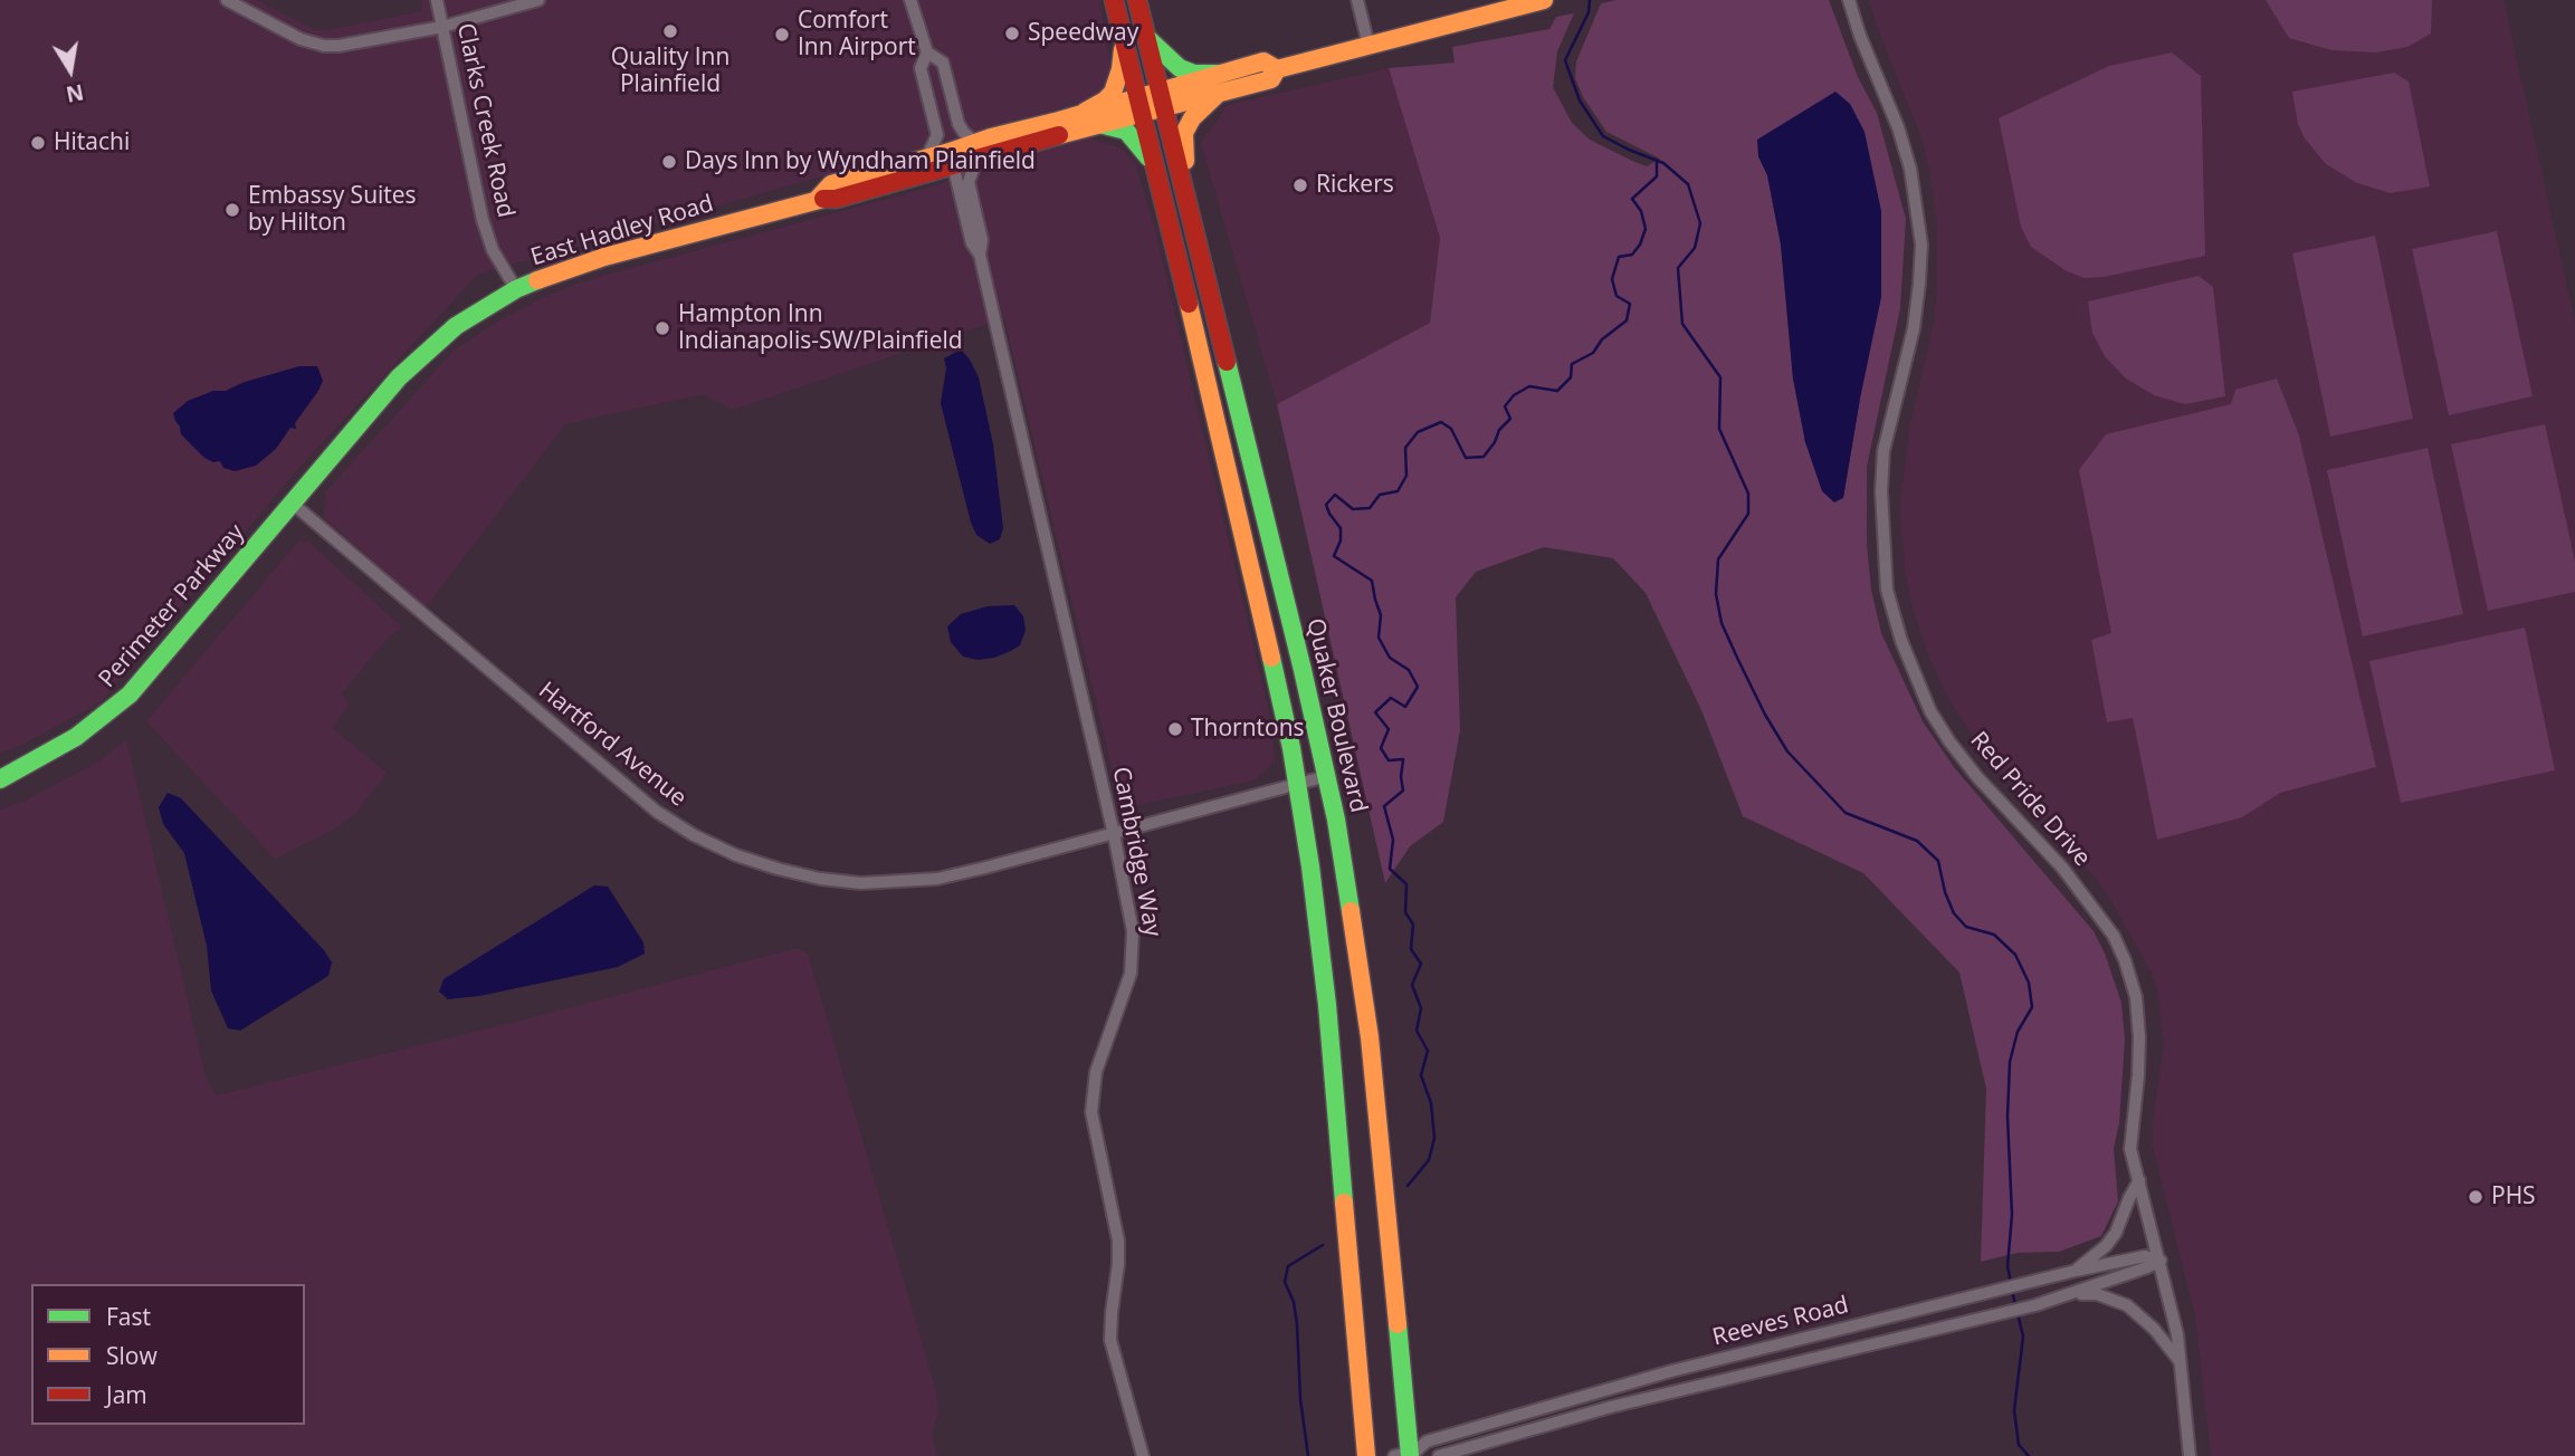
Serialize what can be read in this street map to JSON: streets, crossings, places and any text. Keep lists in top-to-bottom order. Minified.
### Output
{"streets":{"main road":["East Hadley Road","Perimeter Parkway","Quaker Boulevard"],"street":["Clarks Creek Road","Hartford Avenue","Red Pride Drive","Cambridge Way","Reeves Road"]},"crossings":[["Clarks Creek Road","East Hadley Road"],["East Hadley Road","Perimeter Parkway"],["East Hadley Road","Quaker Boulevard"],["East Hadley Road","Hartford Avenue"],["East Hadley Road","Cambridge Way"],["Perimeter Parkway","Hartford Avenue"],["Quaker Boulevard","Hartford Avenue"],["Quaker Boulevard","Reeves Road"],["Hartford Avenue","Cambridge Way"],["Red Pride Drive","Reeves Road"]],"places":["Quality Inn Plainfield","Speedway","Comfort Inn Airport","Hitachi","Days Inn by Wyndham Plainfield","Rickers","Embassy Suites by Hilton","Hampton Inn Indianapolis-SW/Plainfield","Thorntons","PHS"],"legend":["Fast","Slow","Jam"],"north":"bottom"}
